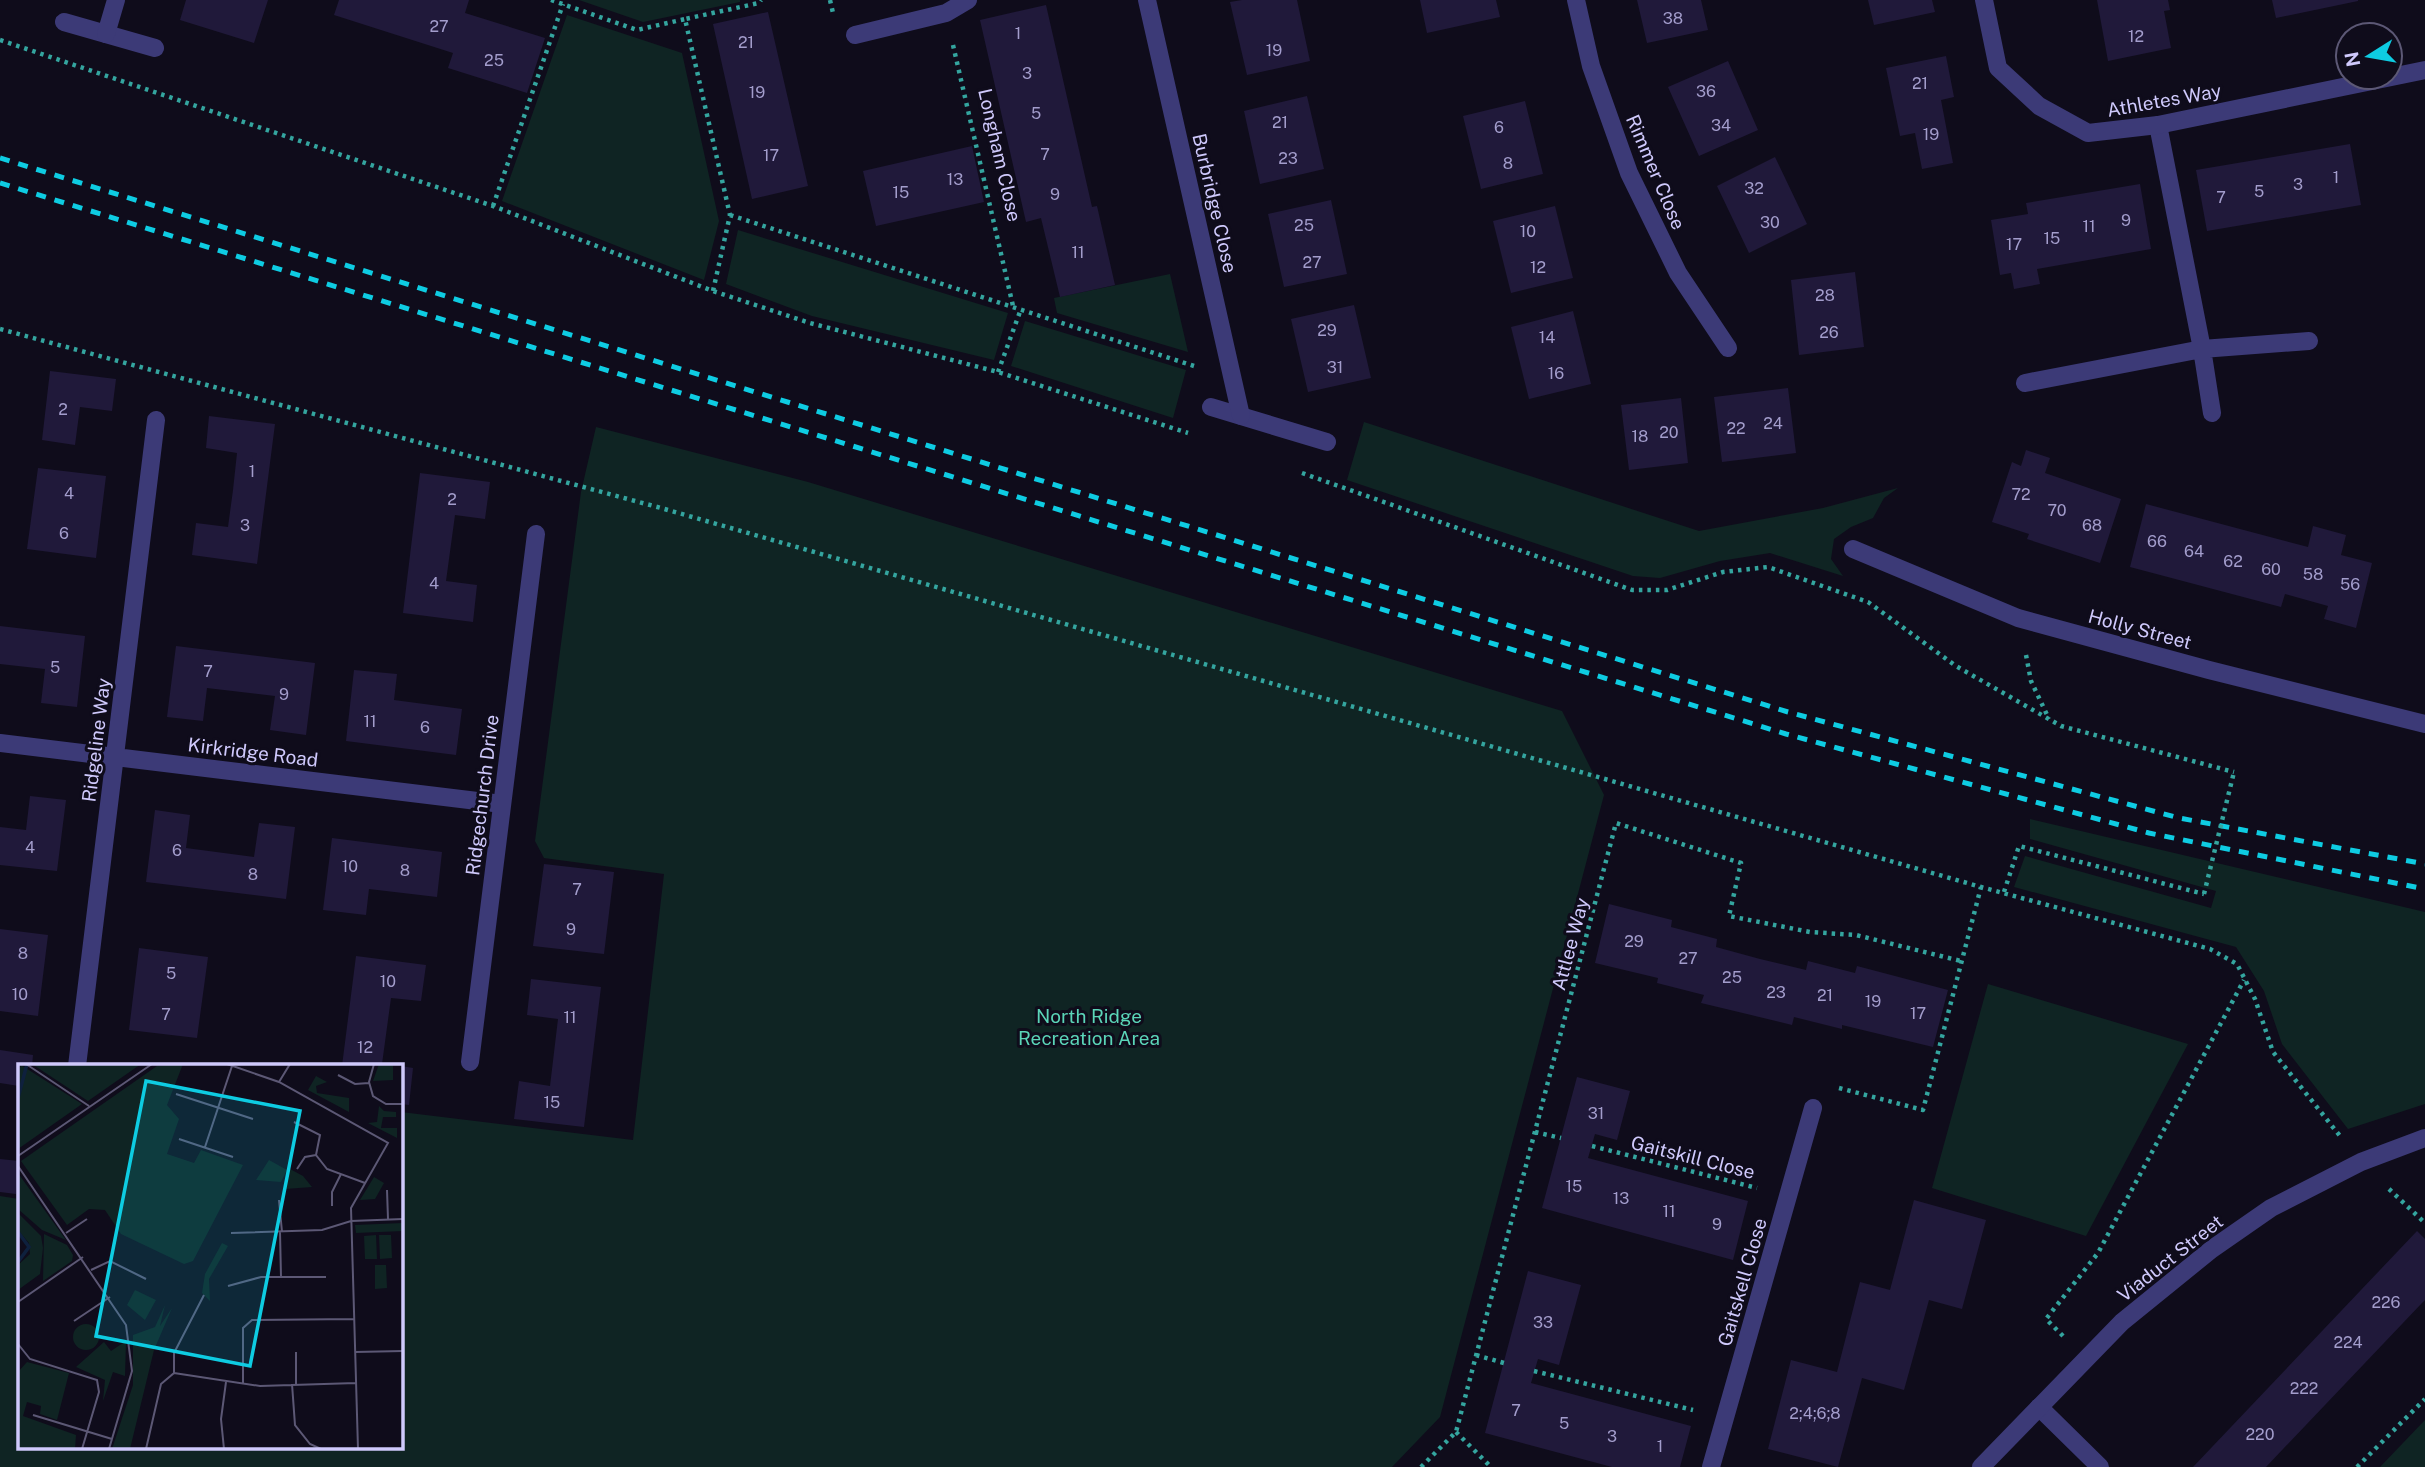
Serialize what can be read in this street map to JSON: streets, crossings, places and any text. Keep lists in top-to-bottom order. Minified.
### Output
{"streets":{"street":["Athletes Way","Rimmer Close","Burbridge Close","Holly Street","Ridgeline Way","Kirkridge Road","Ridgechurch Drive","Viaduct Street","Gaitskell Close"],"path":["Longham Close","Attlee Way","Gaitskill Close"]},"crossings":[["Ridgeline Way","Kirkridge Road"],["Kirkridge Road","Ridgechurch Drive"],["Gaitskill Close","Gaitskell Close"]],"parks":["North Ridge Recreation Area"],"house_numbers":["38","27","1","12","21","19","25","3","21","36","19","5","21","34","6","19","7","17","23","8","1","13","3","32","5","15","9","7","9","30","25","11","10","15","17","11","27","12","28","29","26","14","31","16","2","24","22","20","18","1","4","72","2","70","3","68","6","66","64","62","60","58","4","56","5","7","9","11","6","4","6","10","8","8","7","9","29","8","27","5","25","10","23","10","21","19","17","7","11","12","15","31","15","13","11","9","226","33","224","222","7","2;4;6;8","5","220","3","1"],"north":"left"}
